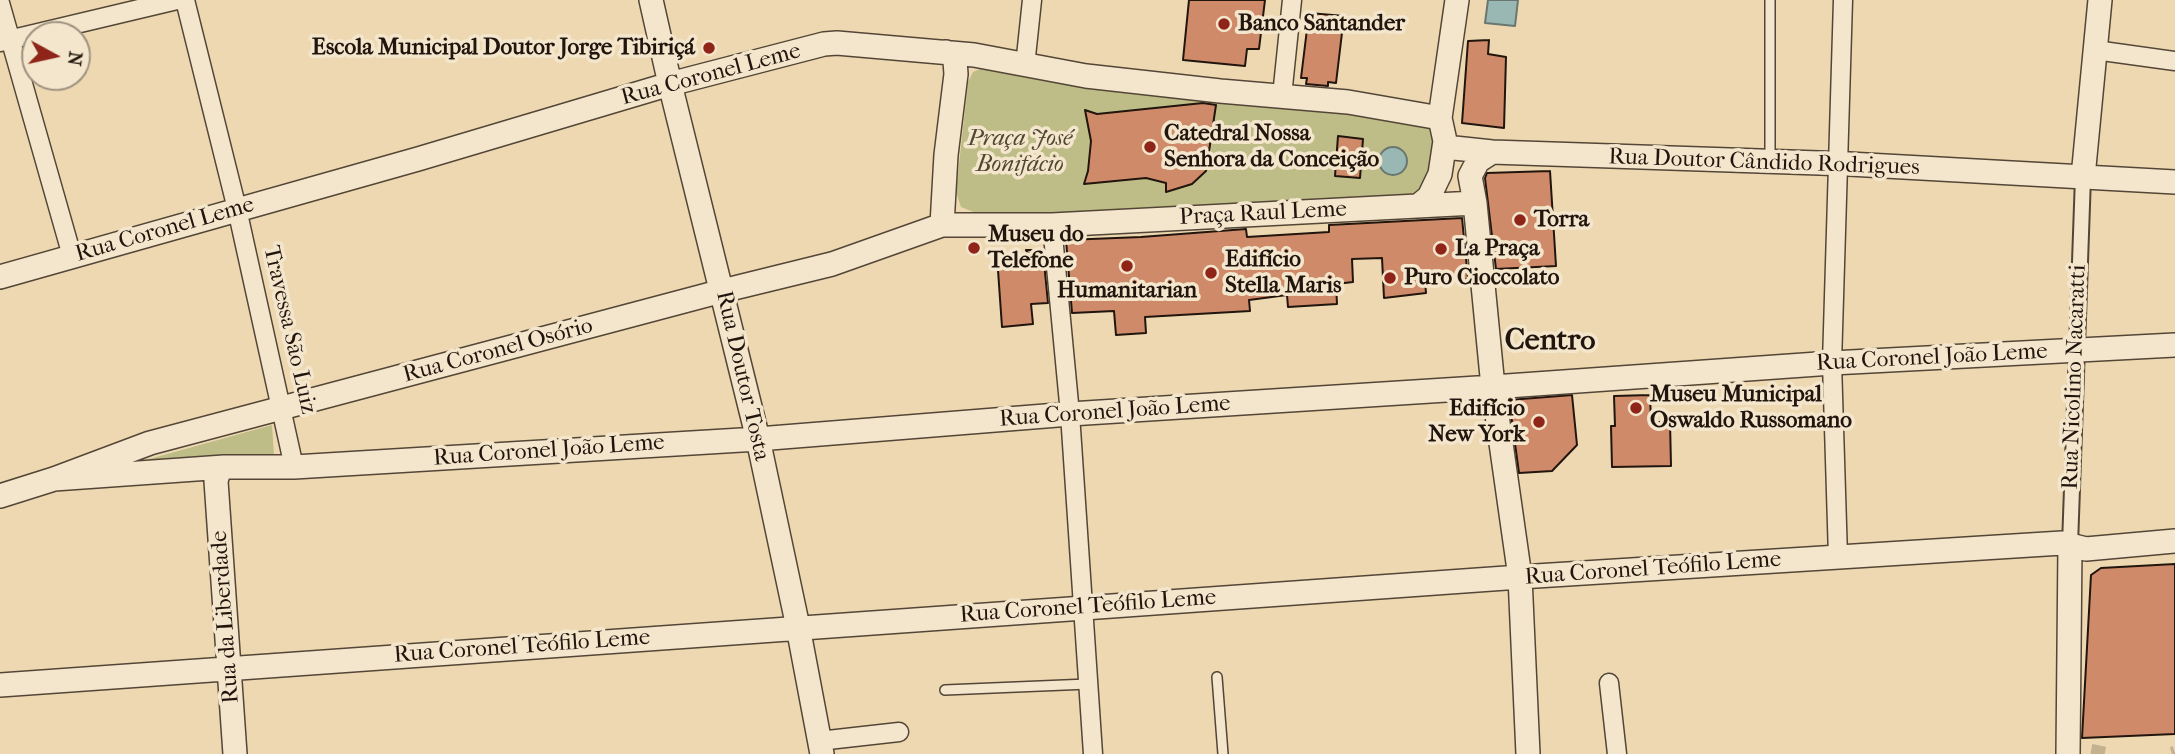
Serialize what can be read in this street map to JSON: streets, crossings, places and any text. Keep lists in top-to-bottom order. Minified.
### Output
{"streets":{"street":["Rua Coronel Leme","Rua Doutor Cândido Rodrigues","Praça Raul Leme","Travessa São Luiz","Rua Coronel Osório","Rua Coronel João Leme","Rua Doutor Tosta","Rua Nicolino Nacaratti","Rua Coronel Teófilo Leme","Rua da Liberdade"]},"crossings":[["Rua Coronel Leme","Travessa São Luiz"],["Rua Coronel Leme","Rua Doutor Tosta"],["Rua Doutor Cândido Rodrigues","Rua Nicolino Nacaratti"],["Travessa São Luiz","Rua Coronel Osório"],["Travessa São Luiz","Rua Coronel João Leme"],["Rua Coronel Osório","Rua Coronel João Leme"],["Rua Coronel Osório","Rua Doutor Tosta"],["Rua Coronel João Leme","Rua Doutor Tosta"],["Rua Coronel João Leme","Rua Nicolino Nacaratti"],["Rua Coronel João Leme","Rua da Liberdade"],["Rua Doutor Tosta","Rua Coronel Teófilo Leme"],["Rua Nicolino Nacaratti","Rua Coronel Teófilo Leme"],["Rua Coronel Teófilo Leme","Rua da Liberdade"]],"districts":["Centro"],"parks":["Praça José Bonifácio"],"places":["Banco Santander","Escola Municipal Doutor Jorge Tibiriçá","Catedral Nossa Senhora da Conceição","Torra","Museu do Telefone","La Praça","Humanitarian","Edifício Stella Maris","Puro Cioccolato","Museu Municipal Oswaldo Russomano","Edifício New York"],"north":"right"}
